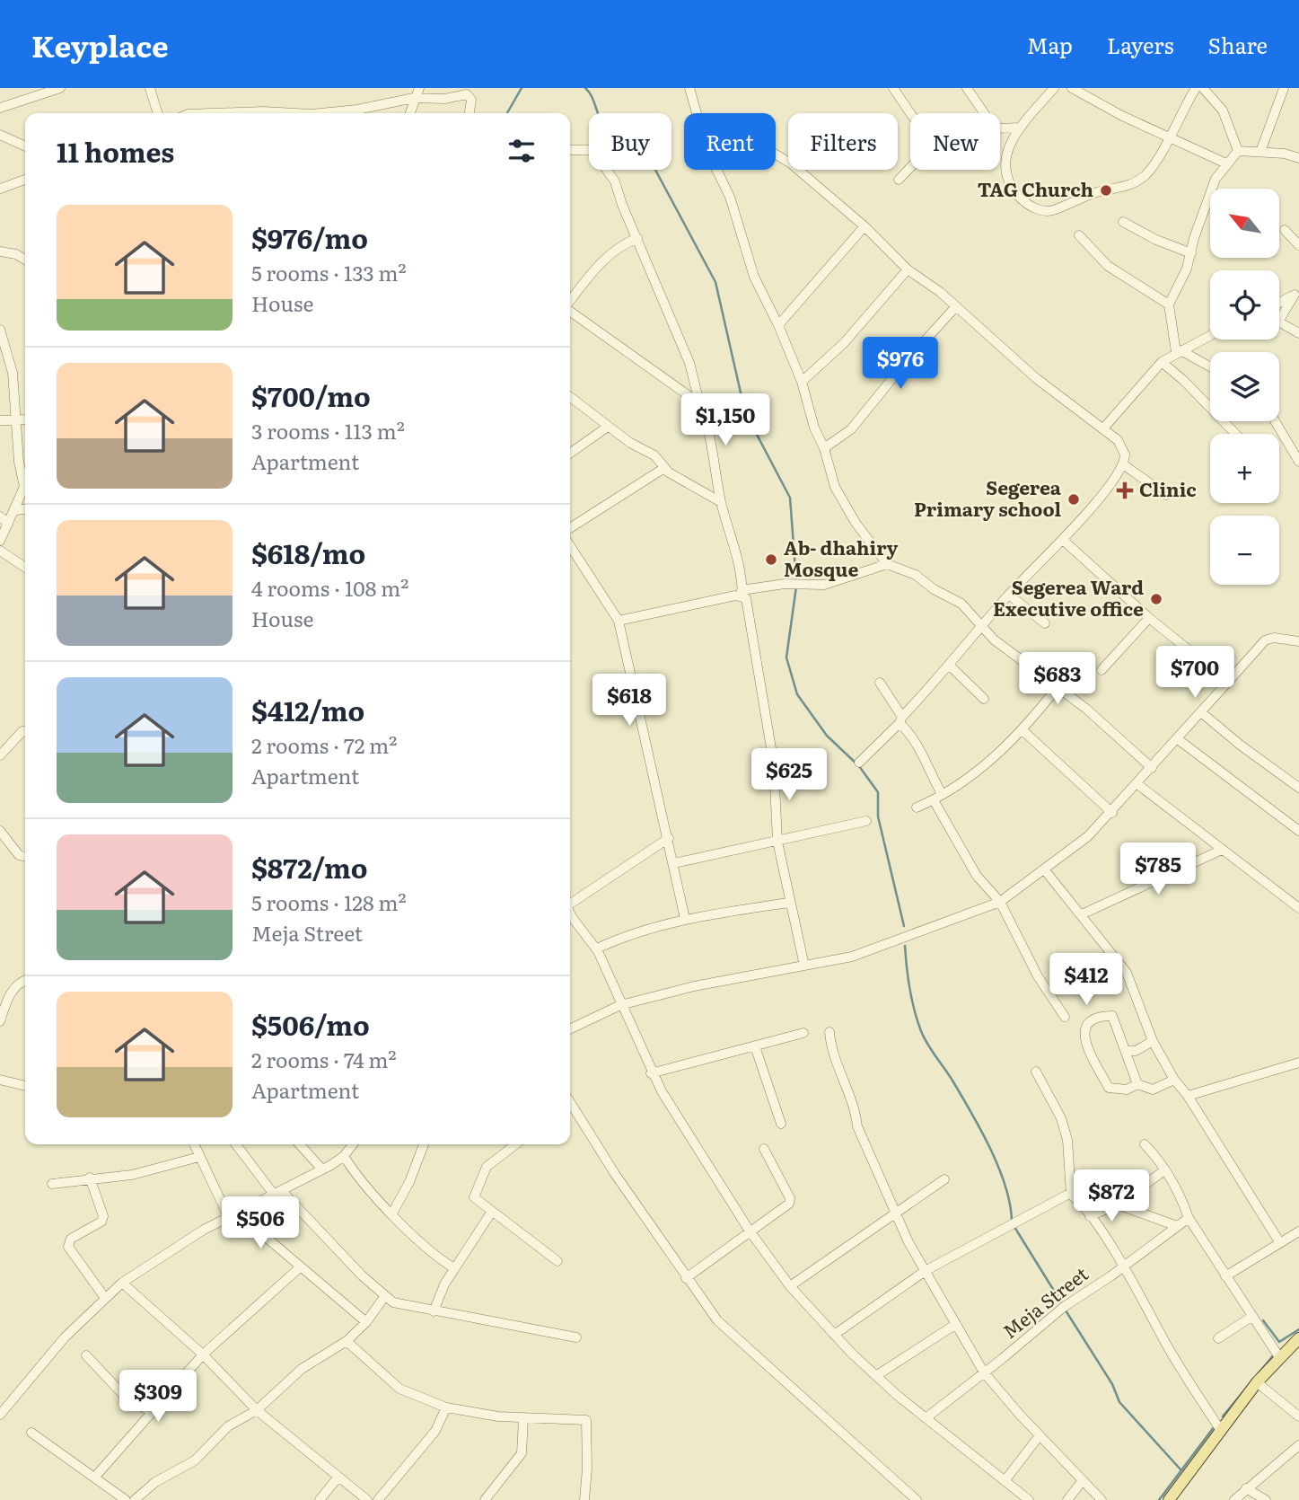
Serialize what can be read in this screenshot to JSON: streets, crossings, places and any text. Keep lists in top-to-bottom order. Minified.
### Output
{"streets":{"street":["Meja Street"]},"places":{"other":["TAG Church","Segerea Primary school","Ab- dhahiry Mosque","Segerea Ward Executive office"],"health":["Clinic"]},"north":"top left","page":{"header":"Keyplace","nav":["Map","Layers","Share"],"chip":["Buy","Rent","Filters","New"],"heading":"11 homes","map_buttons":["+","−"],"list":[{"name":"$976/mo","note":"5 rooms · 133 m² · House"},{"name":"$700/mo","note":"3 rooms · 113 m² · Apartment"},{"name":"$618/mo","note":"4 rooms · 108 m² · House"},{"name":"$412/mo","note":"2 rooms · 72 m² · Apartment"},{"name":"$872/mo","note":"5 rooms · 128 m² · Meja Street"},{"name":"$506/mo","note":"2 rooms · 74 m² · Apartment"}],"price":["$976","$1,150","$700","$683","$618","$625","$785","$412","$872","$506","$309"]}}
